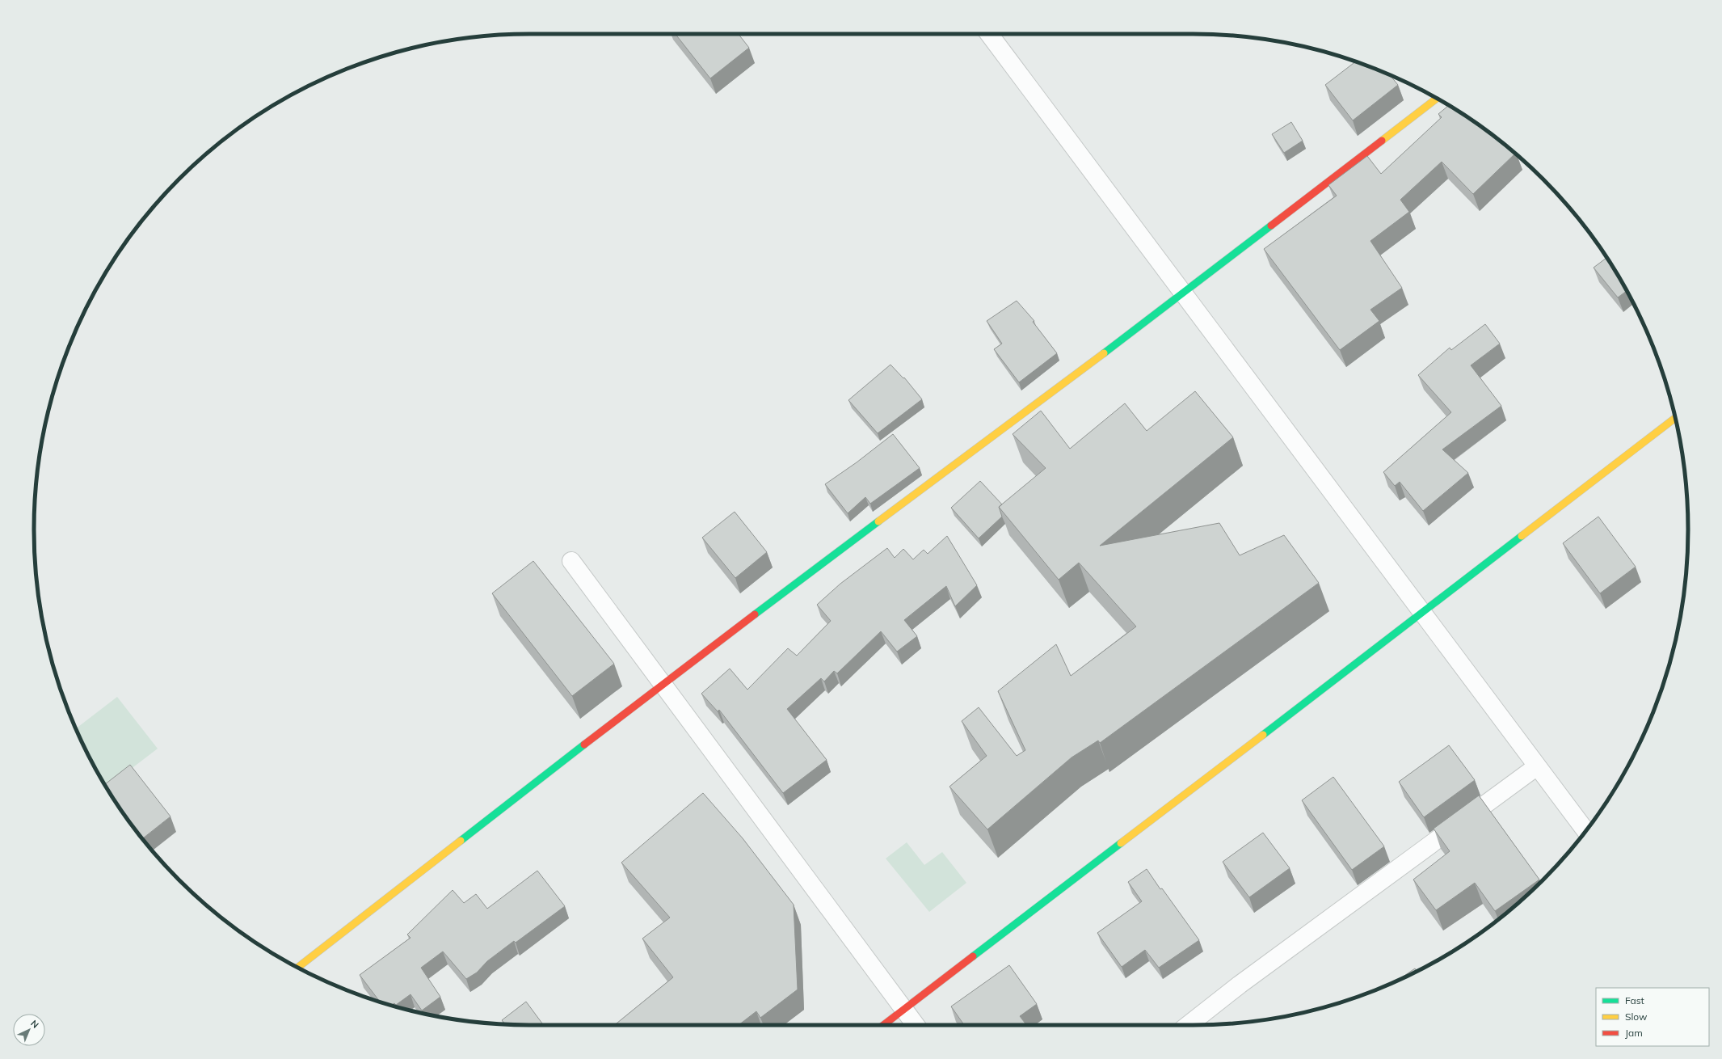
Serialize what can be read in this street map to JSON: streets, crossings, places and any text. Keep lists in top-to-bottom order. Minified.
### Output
{"legend":["Fast","Slow","Jam"],"north":"top right"}
